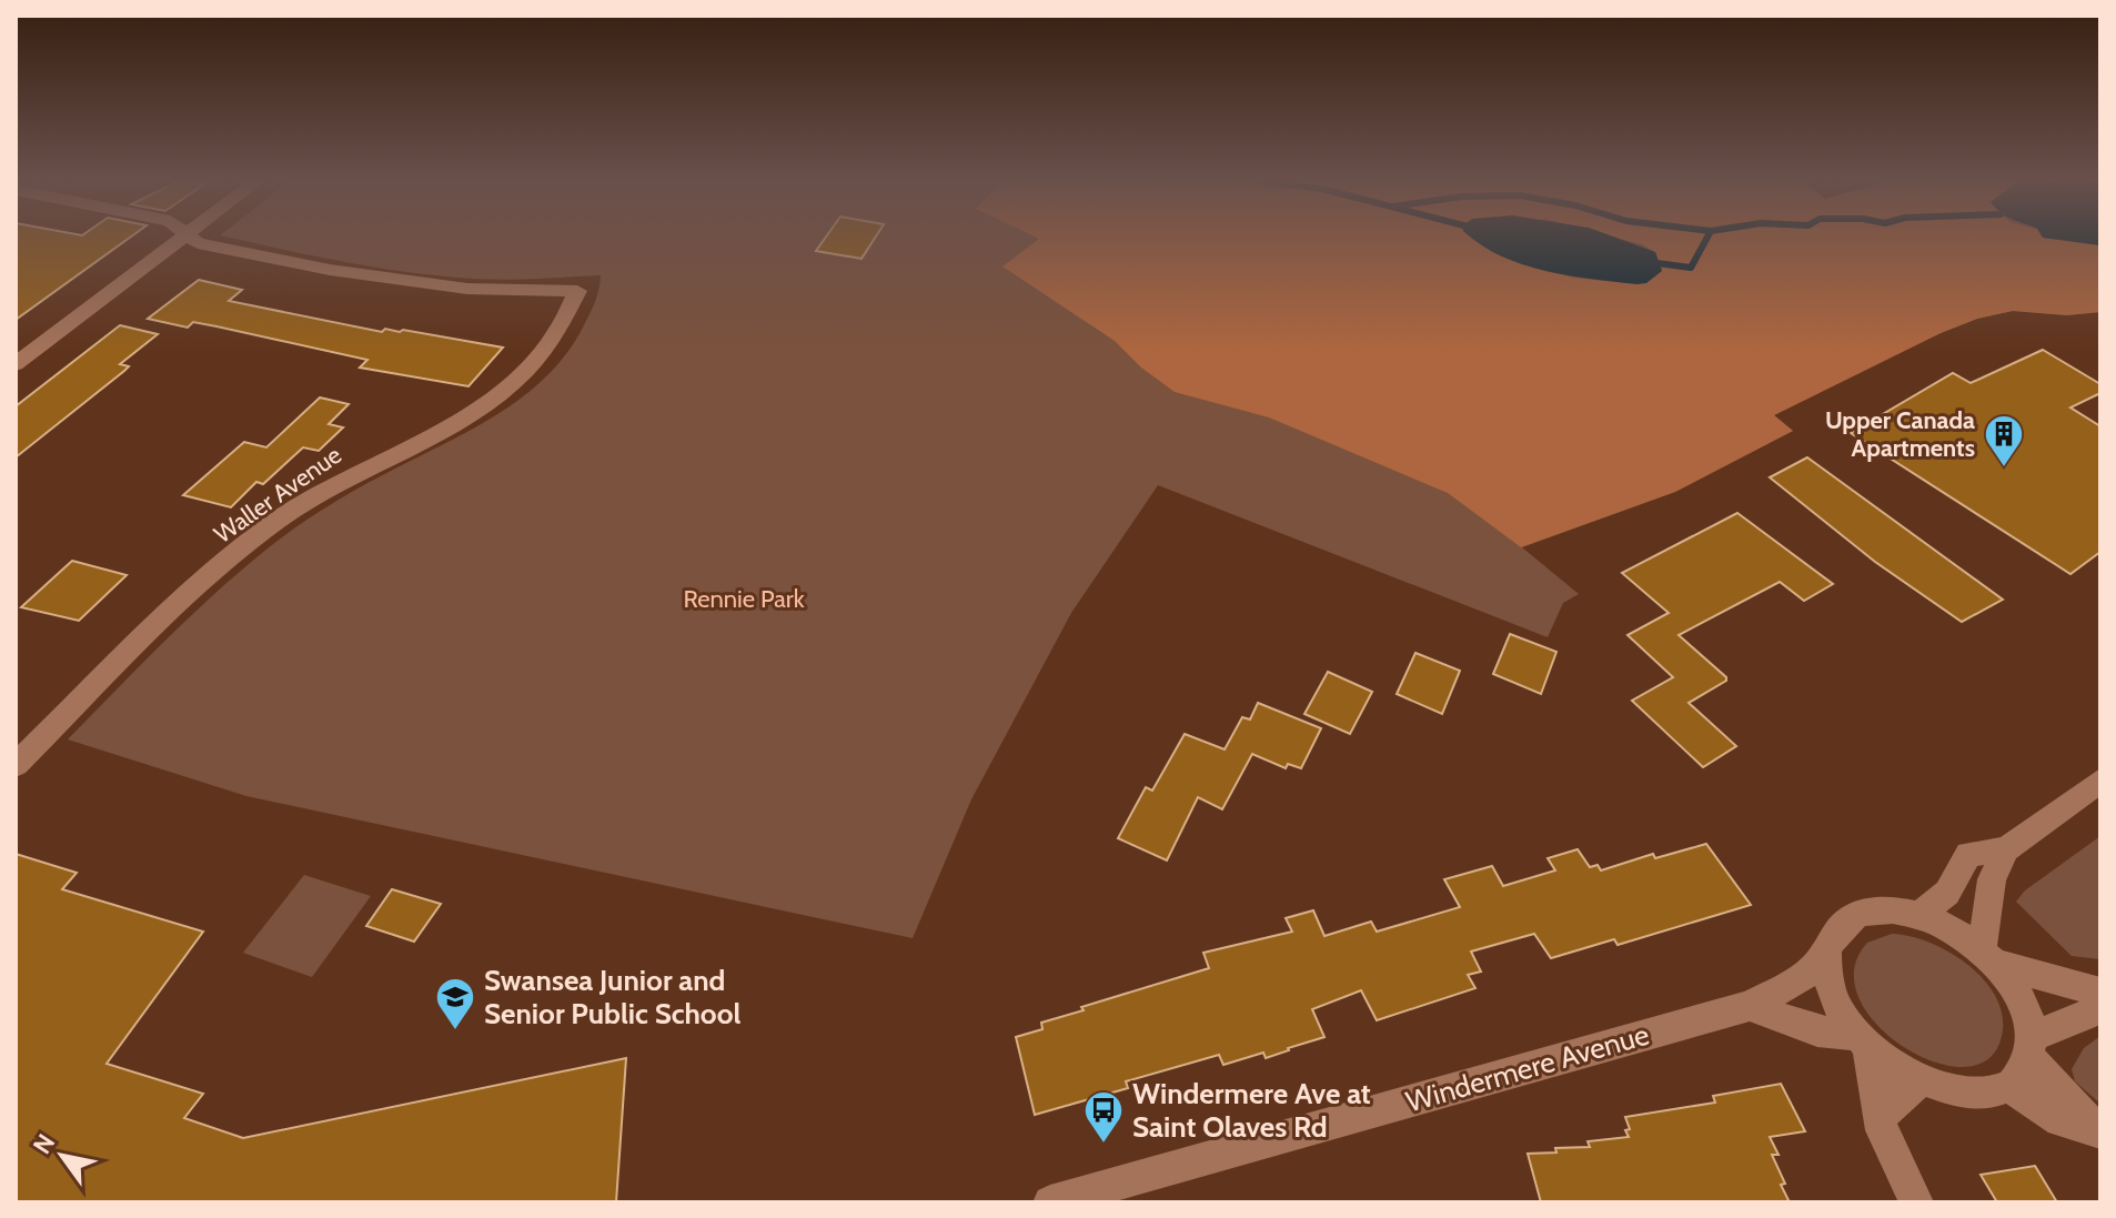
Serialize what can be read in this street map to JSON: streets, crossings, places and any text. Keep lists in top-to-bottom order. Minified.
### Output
{"streets":{"street":["Waller Avenue","Windermere Avenue"]},"parks":["Rennie Park"],"places":{"building":["Upper Canada Apartments"],"school or university":["Swansea Junior and Senior Public School"],"bus stop":["Windermere Ave at Saint Olaves Rd"]},"north":"top left"}
